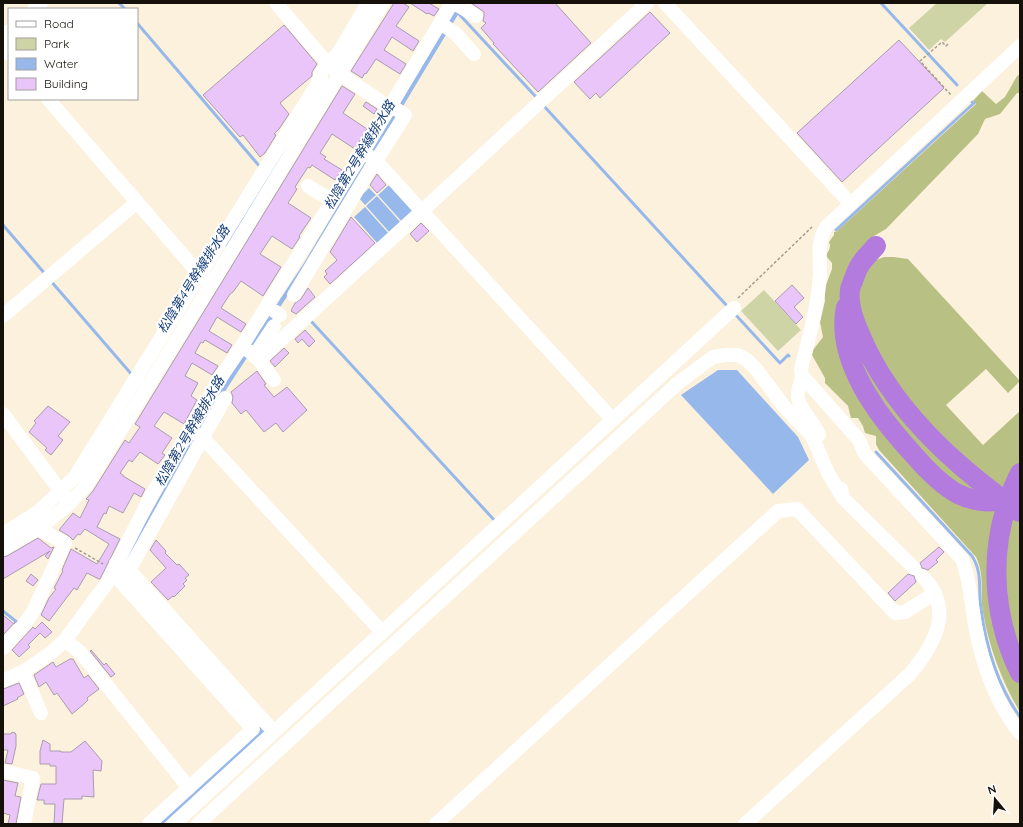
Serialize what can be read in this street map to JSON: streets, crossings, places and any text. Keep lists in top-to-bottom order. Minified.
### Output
{"water":["松陰第2号幹線排水路","松陰第4号幹線排水路"],"legend":["Road","Park","Water","Building"],"north":"top"}
